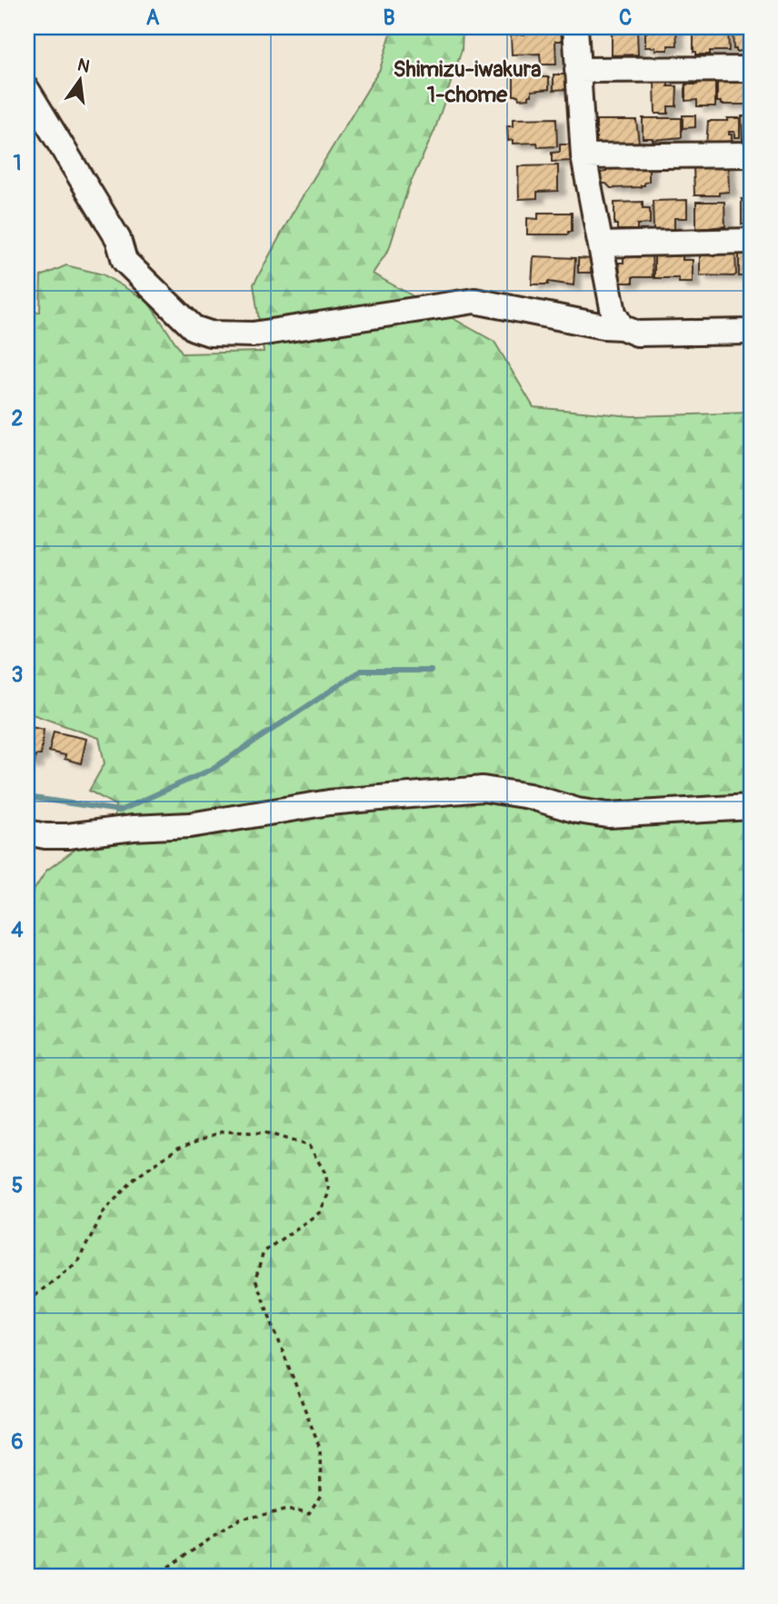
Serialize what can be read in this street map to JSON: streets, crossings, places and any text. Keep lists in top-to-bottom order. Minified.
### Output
{"districts":["Shimizu-iwakura 1-chome"],"north":"top","grid":{"columns":["A","B","C"],"rows":["1","2","3","4","5","6"]}}
